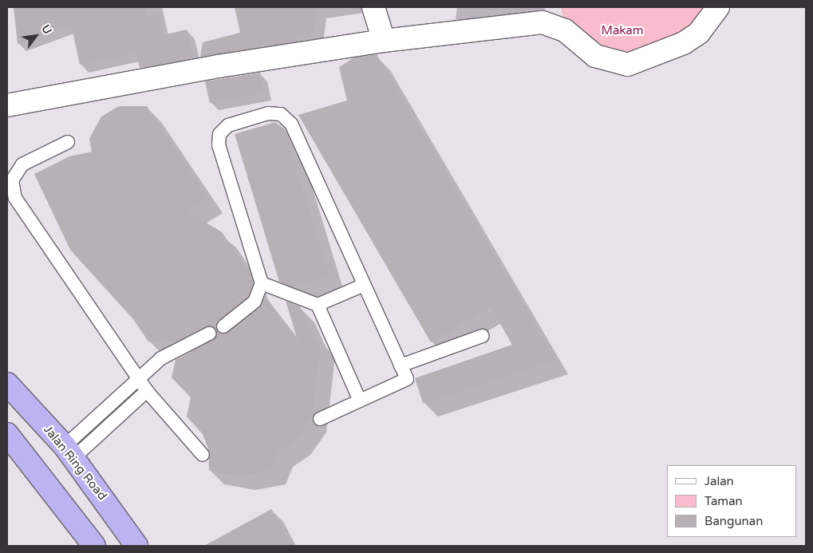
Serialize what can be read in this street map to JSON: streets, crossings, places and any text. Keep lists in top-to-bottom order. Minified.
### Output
{"streets":{"highway":["Jalan Ring Road"]},"parks":["Makam"],"legend":["Jalan","Taman","Bangunan"],"north":"top right"}
